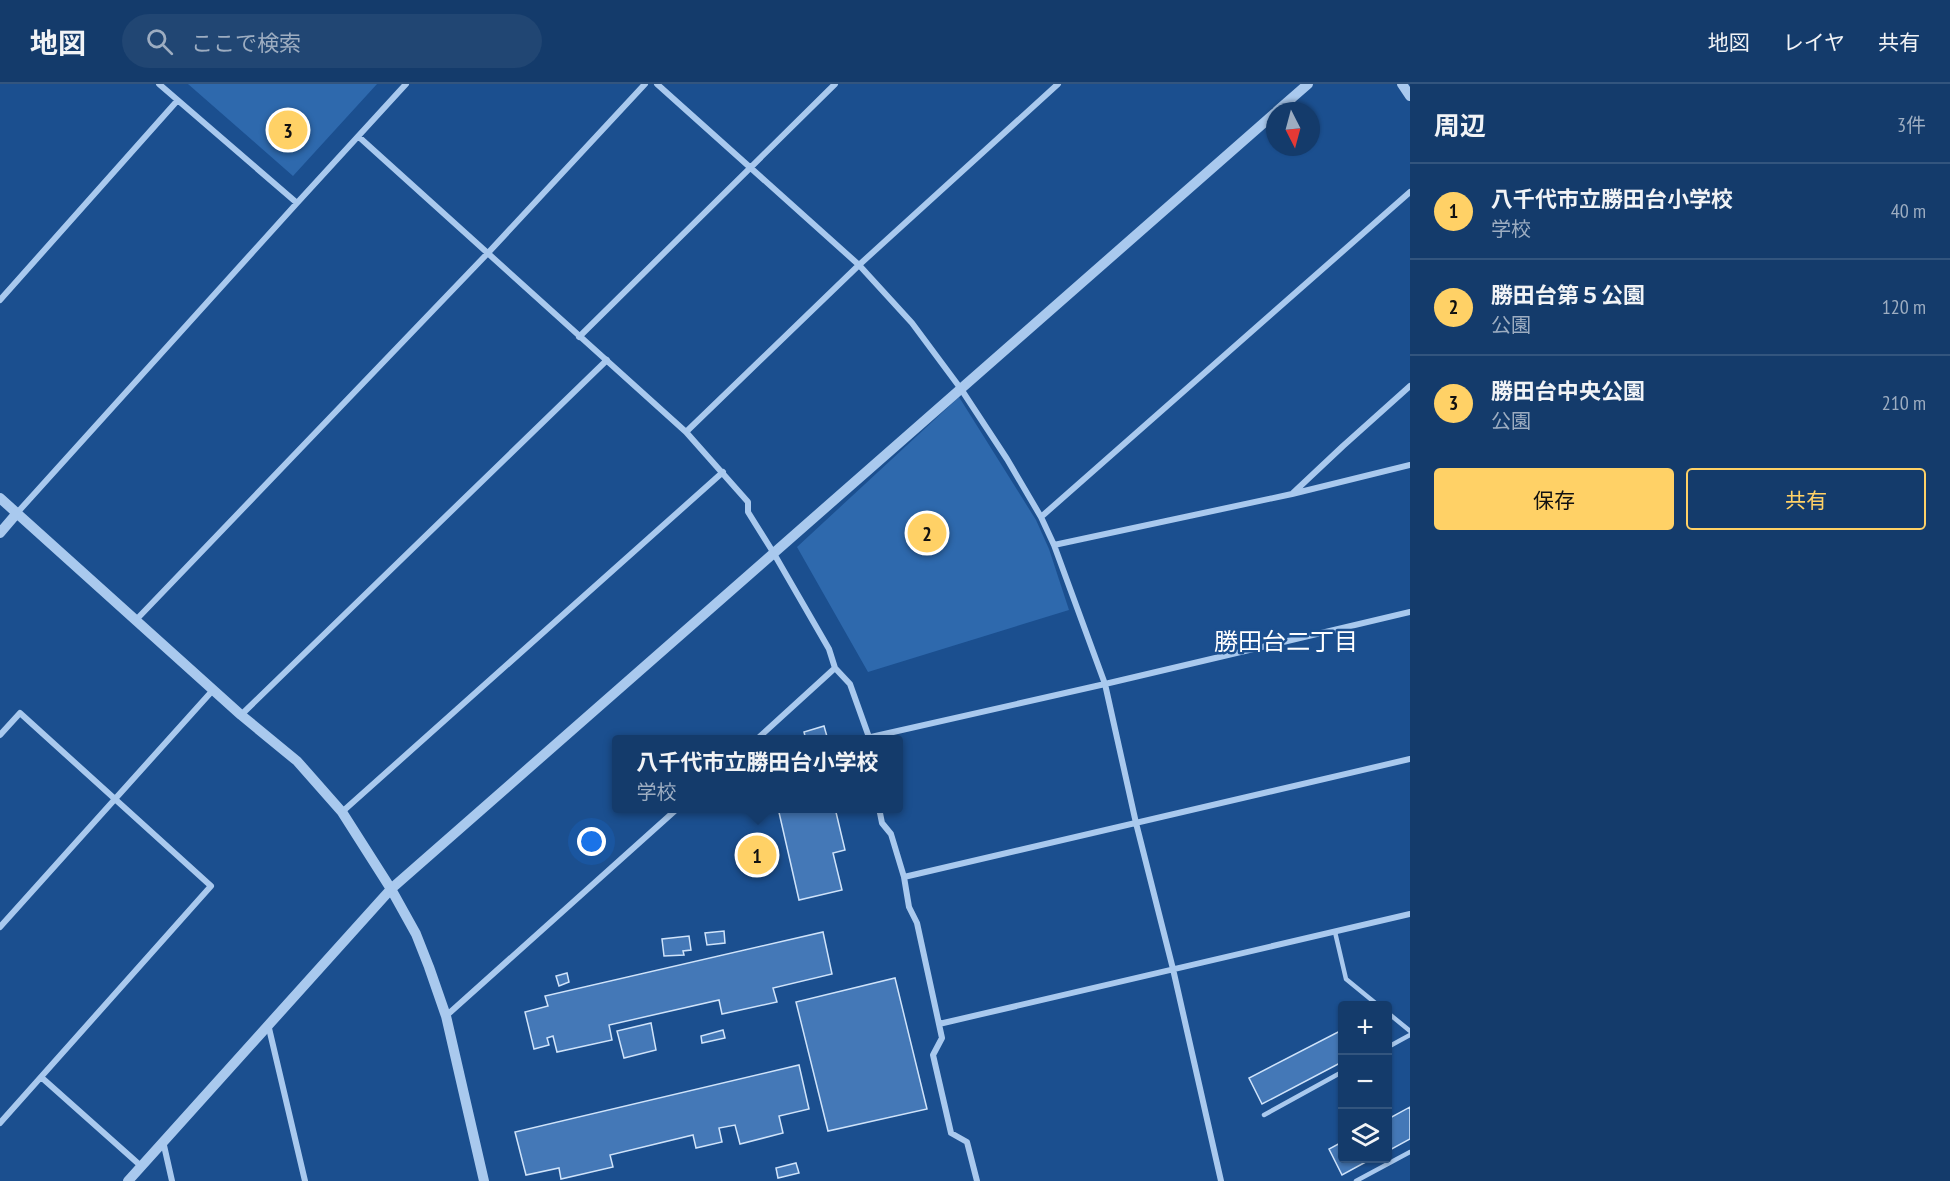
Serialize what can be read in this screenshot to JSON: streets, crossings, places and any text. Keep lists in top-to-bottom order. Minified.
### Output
{"districts":["勝田台二丁目"],"north":"bottom","page":{"header":"地図","search":"ここで検索","nav":["地図","レイヤ","共有"],"heading":["周辺","3件"],"pins":["3","2","1"],"list":[{"mark":"1","name":"八千代市立勝田台小学校","note":"学校","value":"40 m"},{"mark":"2","name":"勝田台第５公園","note":"公園","value":"120 m"},{"mark":"3","name":"勝田台中央公園","note":"公園","value":"210 m"}],"buttons":["保存","共有"],"popup":["八千代市立勝田台小学校","学校"],"map_buttons":["+","−"]}}
